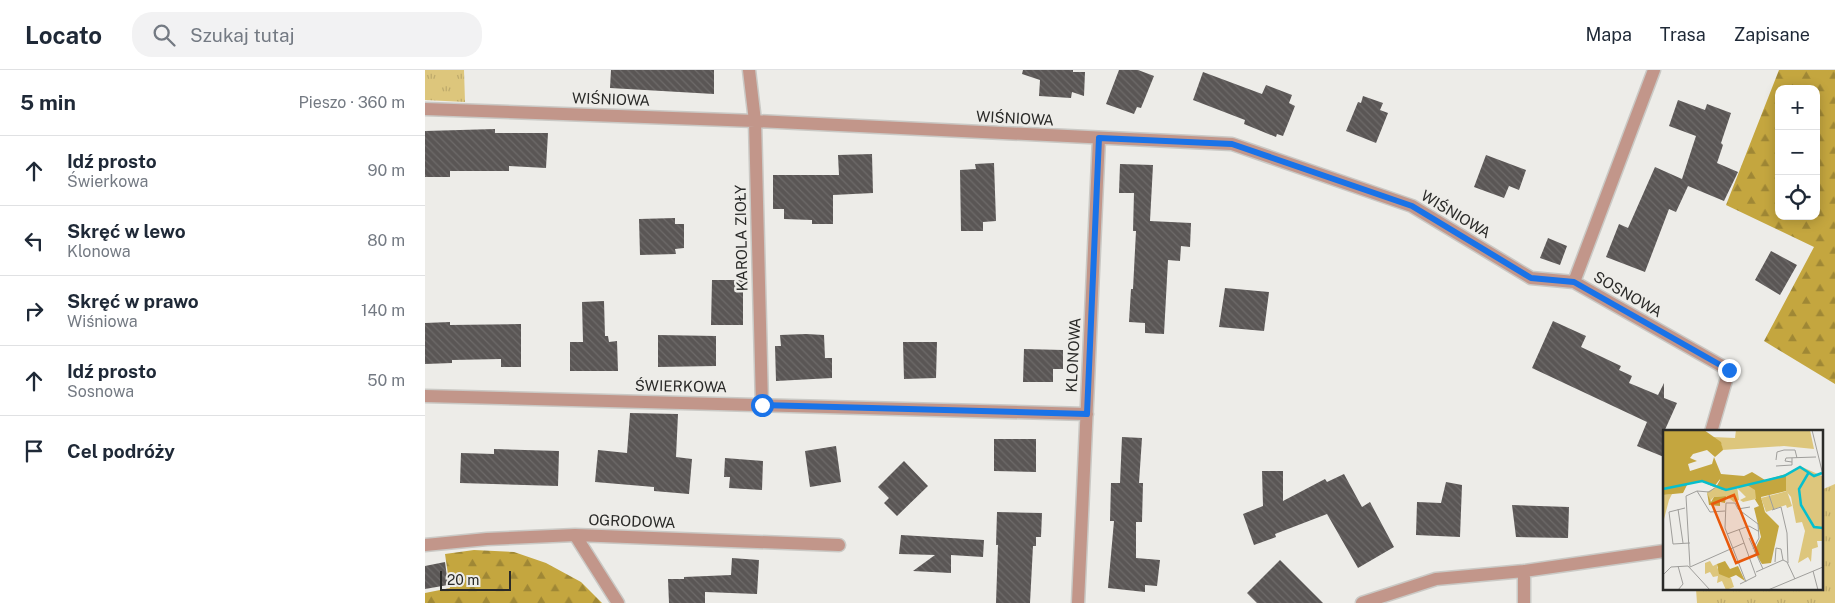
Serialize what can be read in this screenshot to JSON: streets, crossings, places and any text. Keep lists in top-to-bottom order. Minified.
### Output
{"streets":{"street":["WIŚNIOWA","KAROLA ZIOŁY","SOSNOWA","KLONOWA","ŚWIERKOWA","OGRODOWA"]},"crossings":[["WIŚNIOWA","KAROLA ZIOŁY"],["WIŚNIOWA","SOSNOWA"],["WIŚNIOWA","KLONOWA"],["KAROLA ZIOŁY","ŚWIERKOWA"],["KLONOWA","ŚWIERKOWA"]],"scale_bar":"20 m","page":{"header":"Locato","search":"Szukaj tutaj","nav":["Mapa","Trasa","Zapisane"],"heading":["5 min","Pieszo · 360 m"],"map_buttons":["+","−"],"list":[["Idź prosto","Świerkowa","90 m"],["Skręć w lewo","Klonowa","80 m"],["Skręć w prawo","Wiśniowa","140 m"],["Idź prosto","Sosnowa","50 m"],"Cel podróży"],"scale":"20 m"}}
